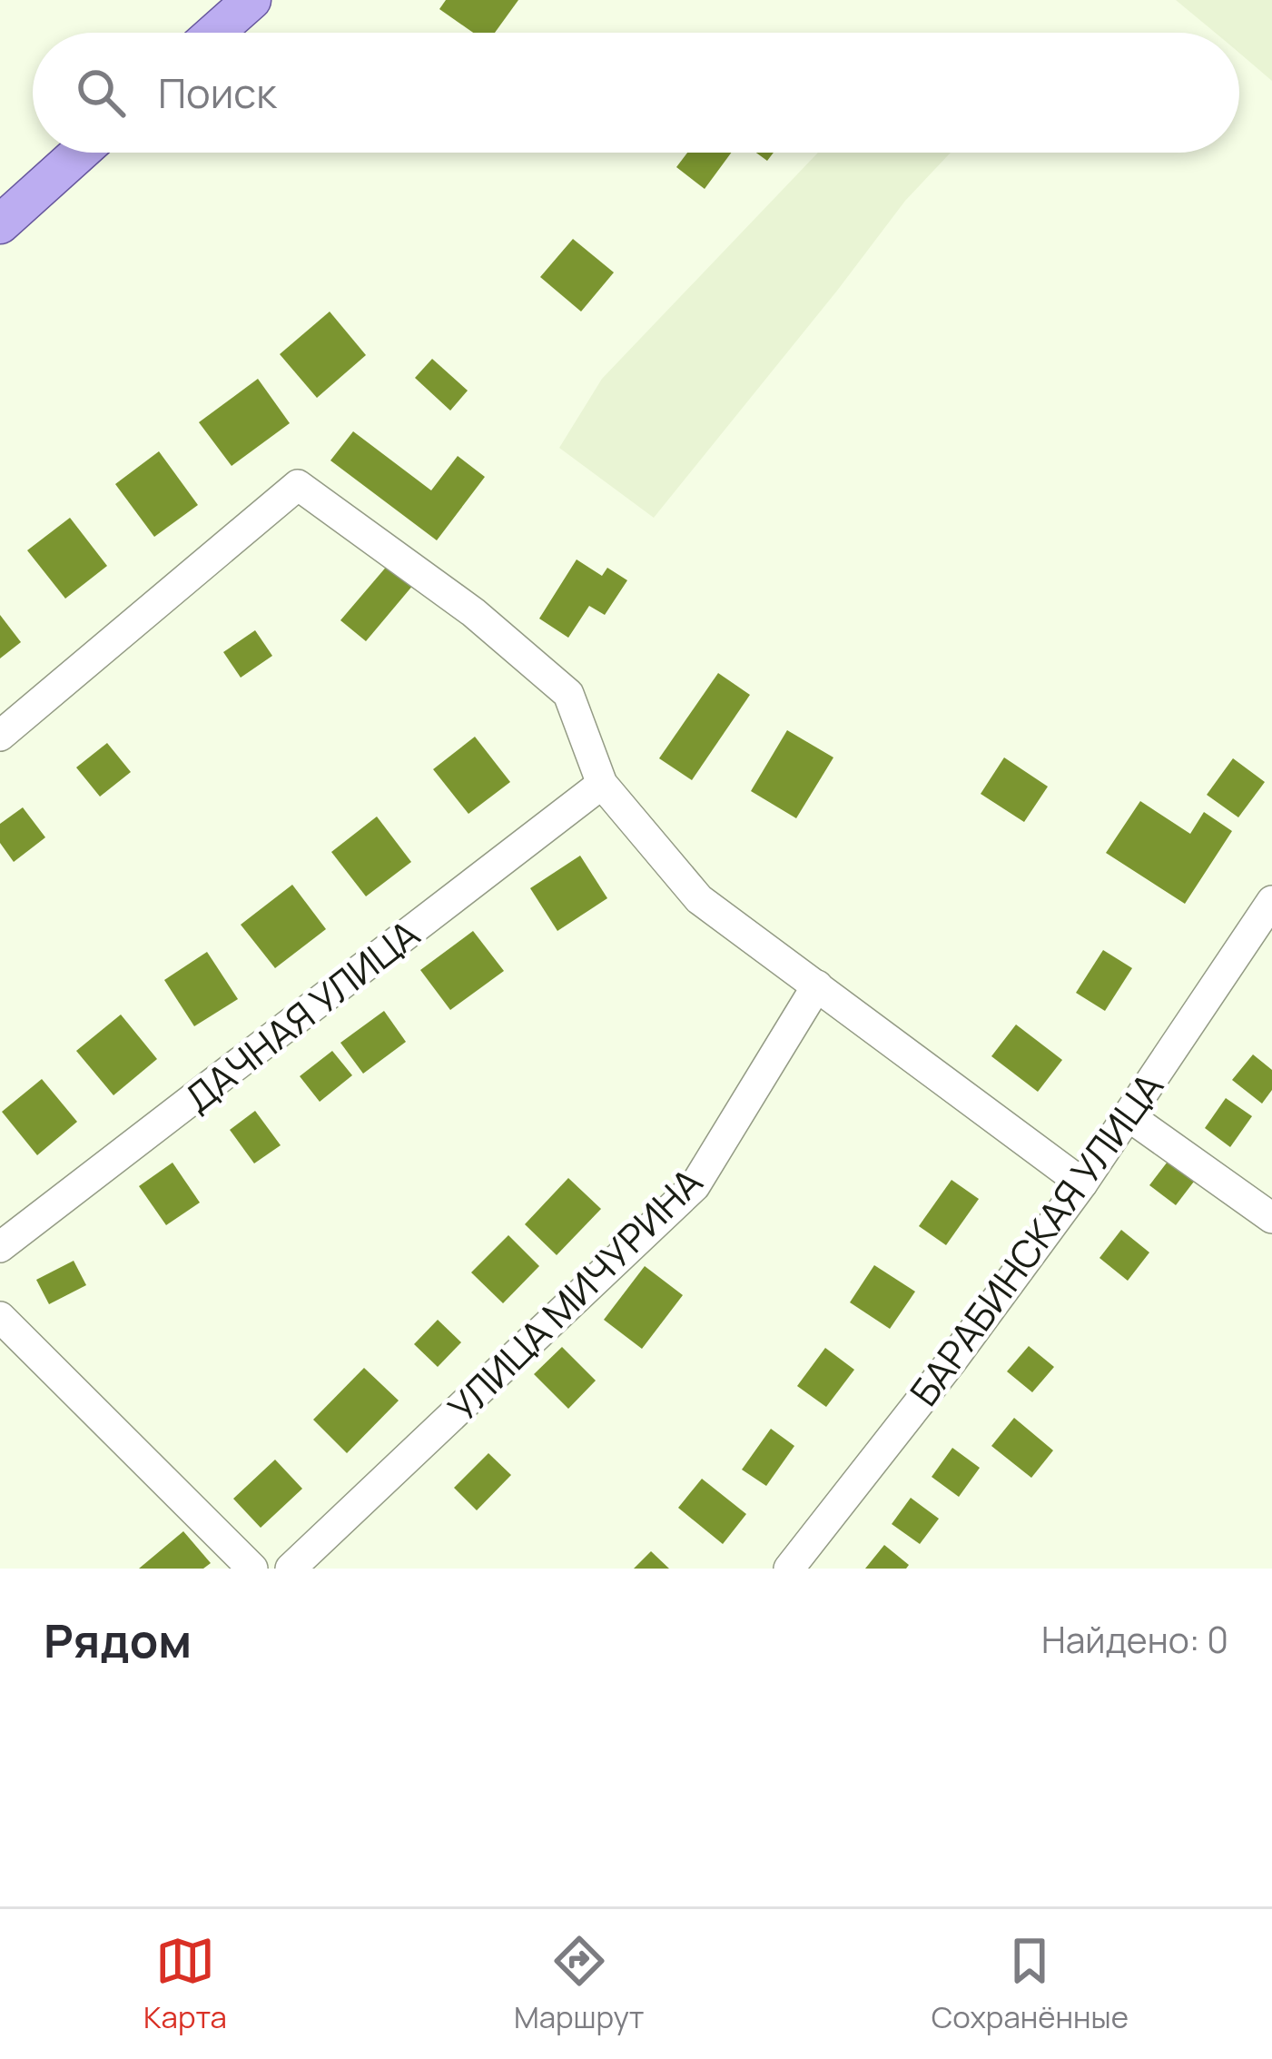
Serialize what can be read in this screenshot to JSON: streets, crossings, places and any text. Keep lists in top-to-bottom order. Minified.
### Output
{"streets":{"street":["ДАЧНАЯ УЛИЦА","БАРАБИНСКАЯ УЛИЦА","УЛИЦА МИЧУРИНА"]},"page":{"search":"Поиск","heading":["Рядом","Найдено: 0"],"nav":["Карта","Маршрут","Сохранённые"]}}
